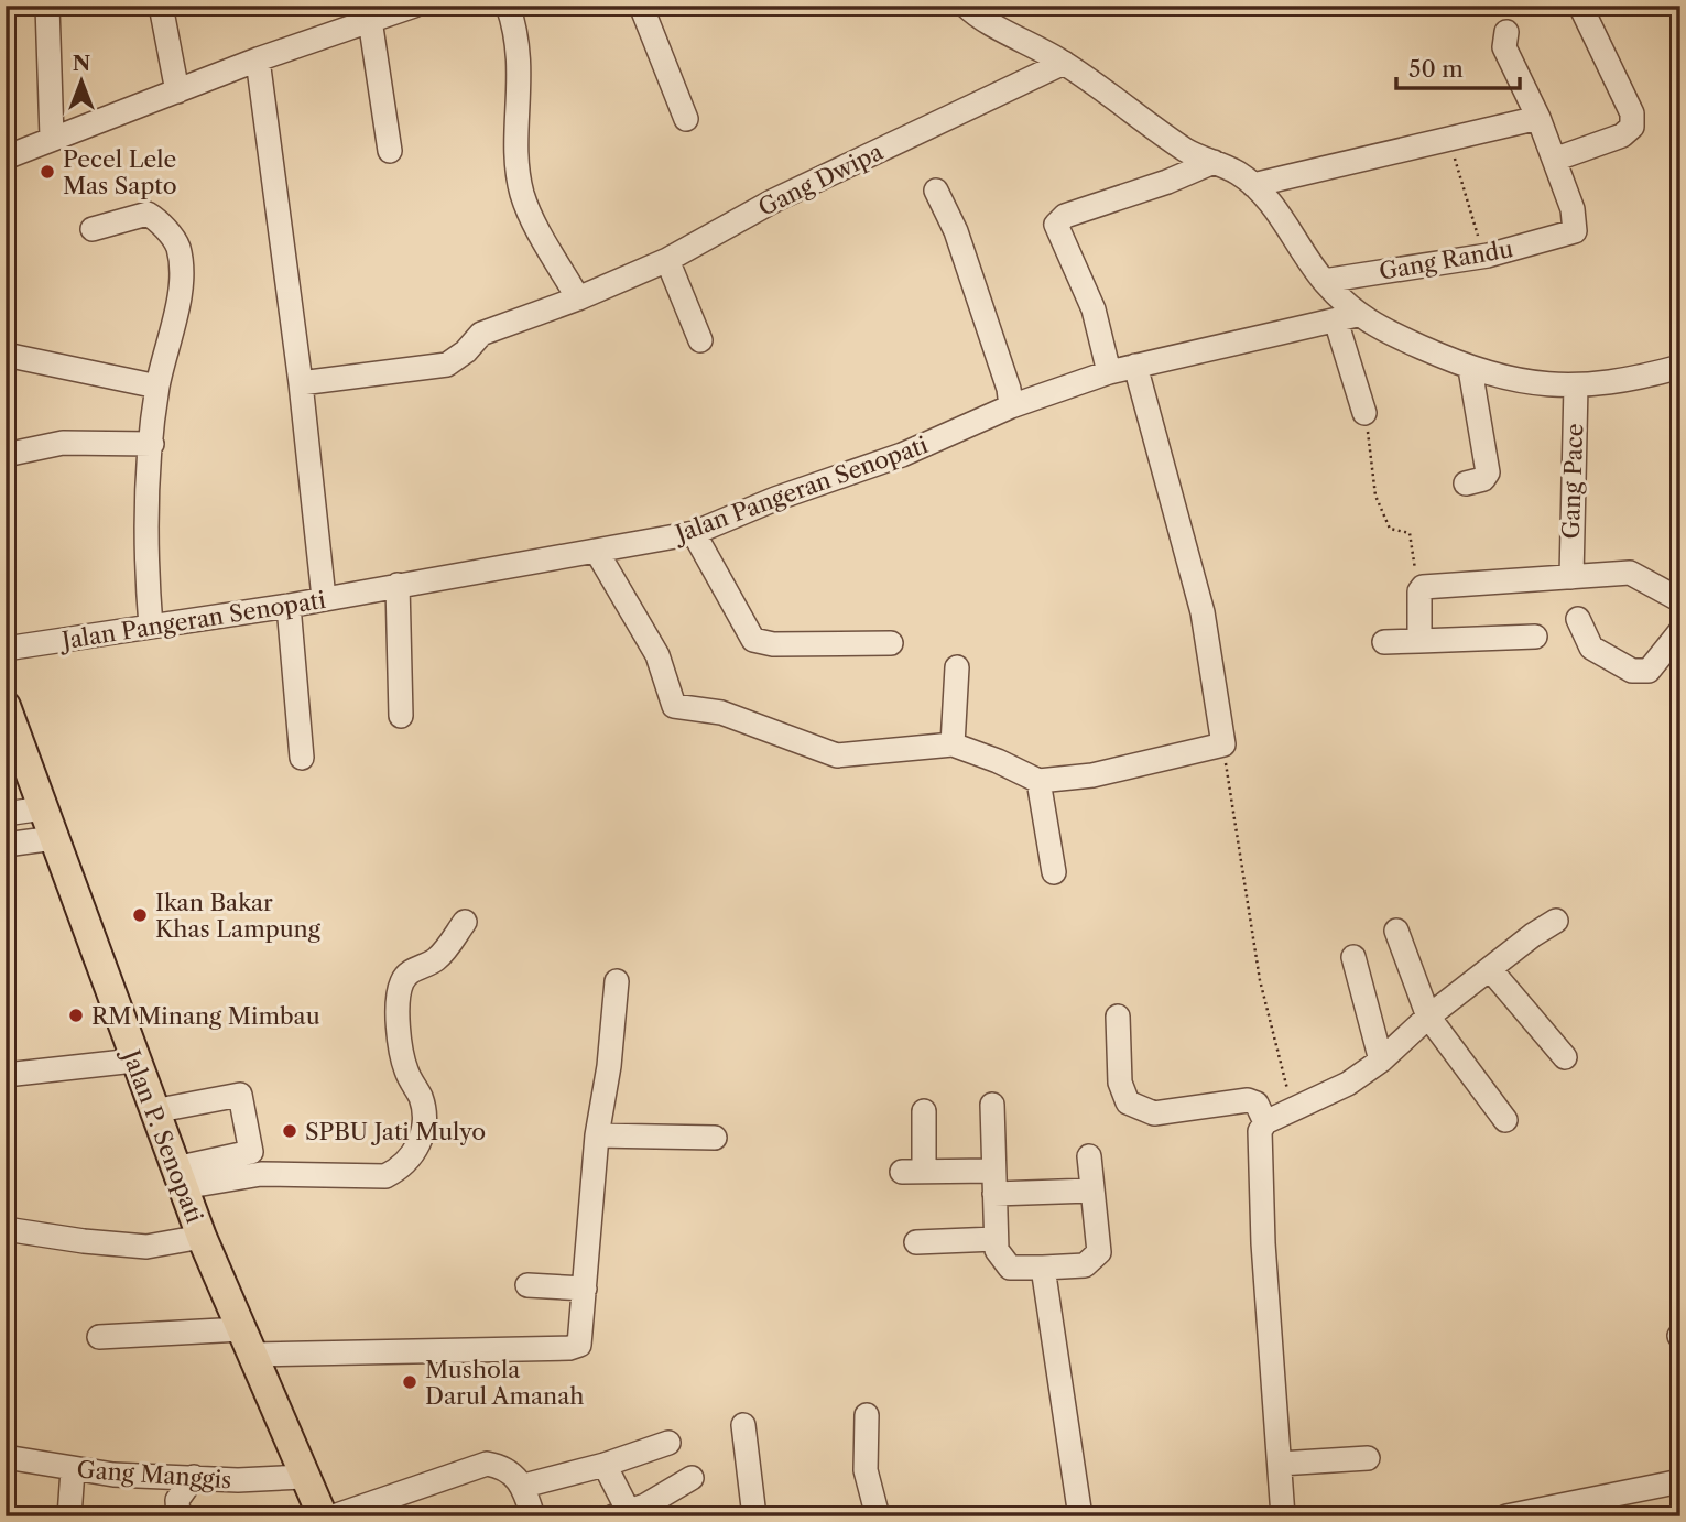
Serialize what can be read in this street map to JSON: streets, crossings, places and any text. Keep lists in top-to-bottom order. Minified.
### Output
{"streets":{"main road":["Jalan P. Senopati"],"street":["Gang Dwipa","Gang Randu","Gang Pace","Jalan Pangeran Senopati","Gang Manggis"]},"crossings":[["Jalan P. Senopati","Gang Manggis"]],"places":["Pecel Lele Mas Sapto","Ikan Bakar Khas Lampung","RM Minang Mimbau","SPBU Jati Mulyo","Mushola Darul Amanah"],"scale_bar":"50 m","north":"top"}
